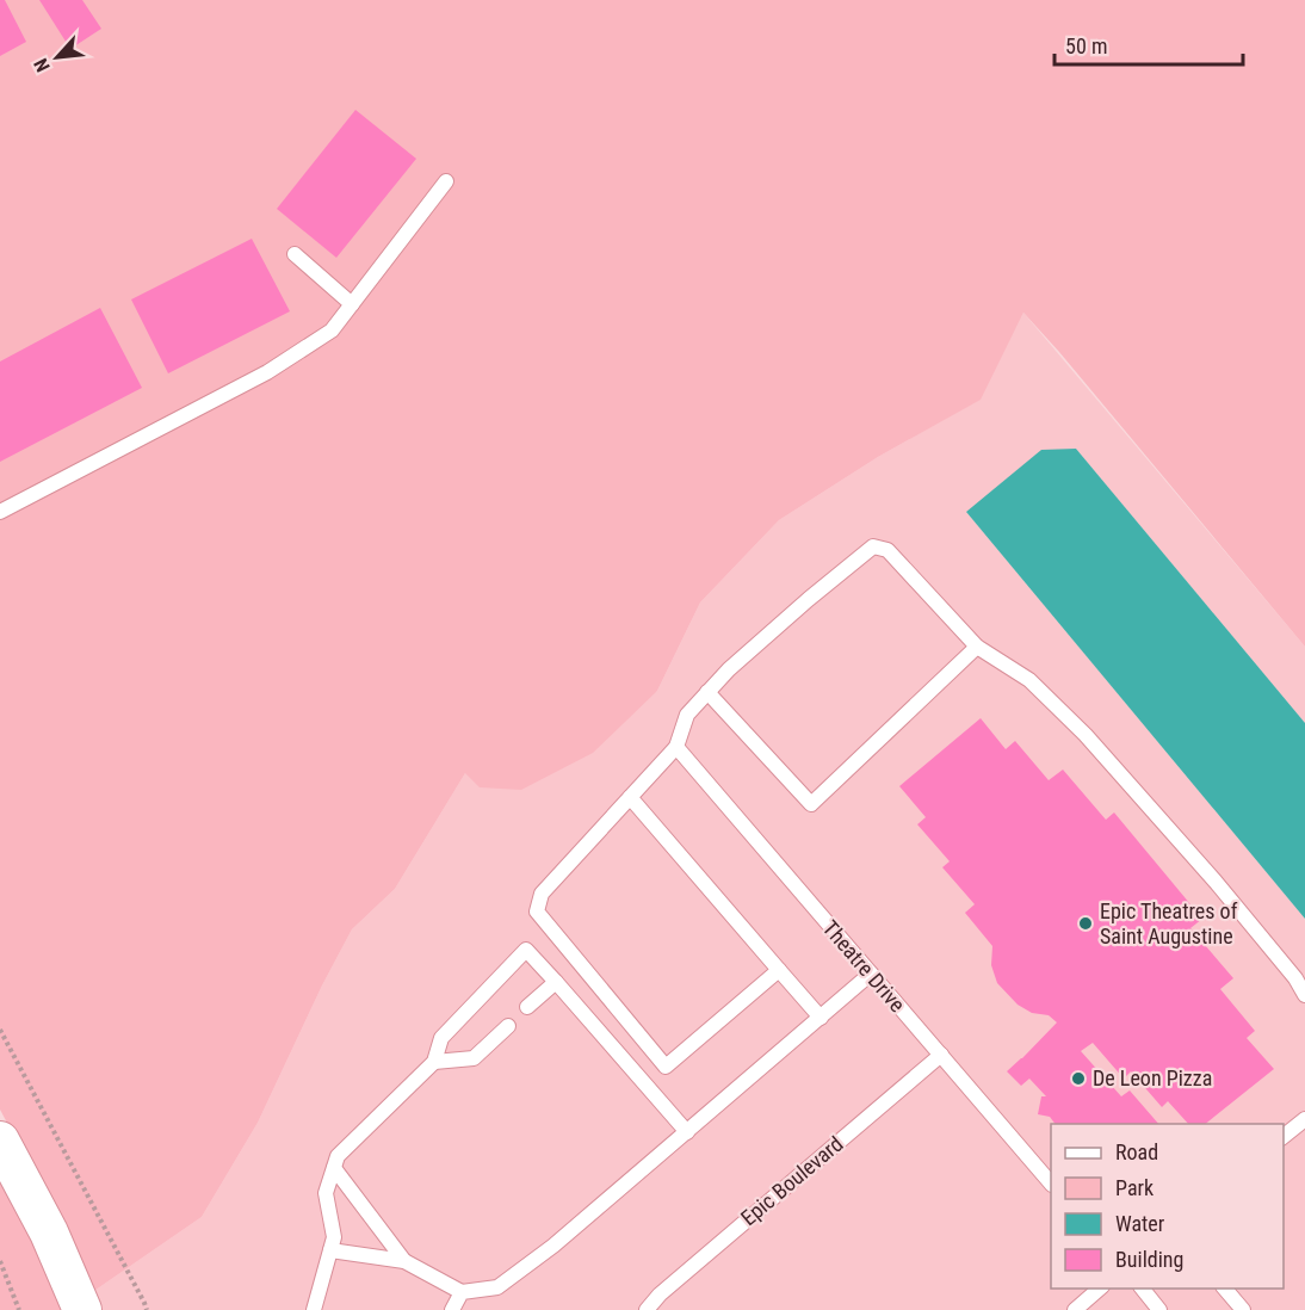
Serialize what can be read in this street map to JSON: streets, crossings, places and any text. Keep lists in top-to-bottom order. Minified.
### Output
{"streets":{"lane":["Theatre Drive","Epic Boulevard"]},"crossings":[["Theatre Drive","Epic Boulevard"]],"places":["Epic Theatres of Saint Augustine","De Leon Pizza"],"legend":["Road","Park","Water","Building"],"scale_bar":"50 m","north":"bottom left"}
